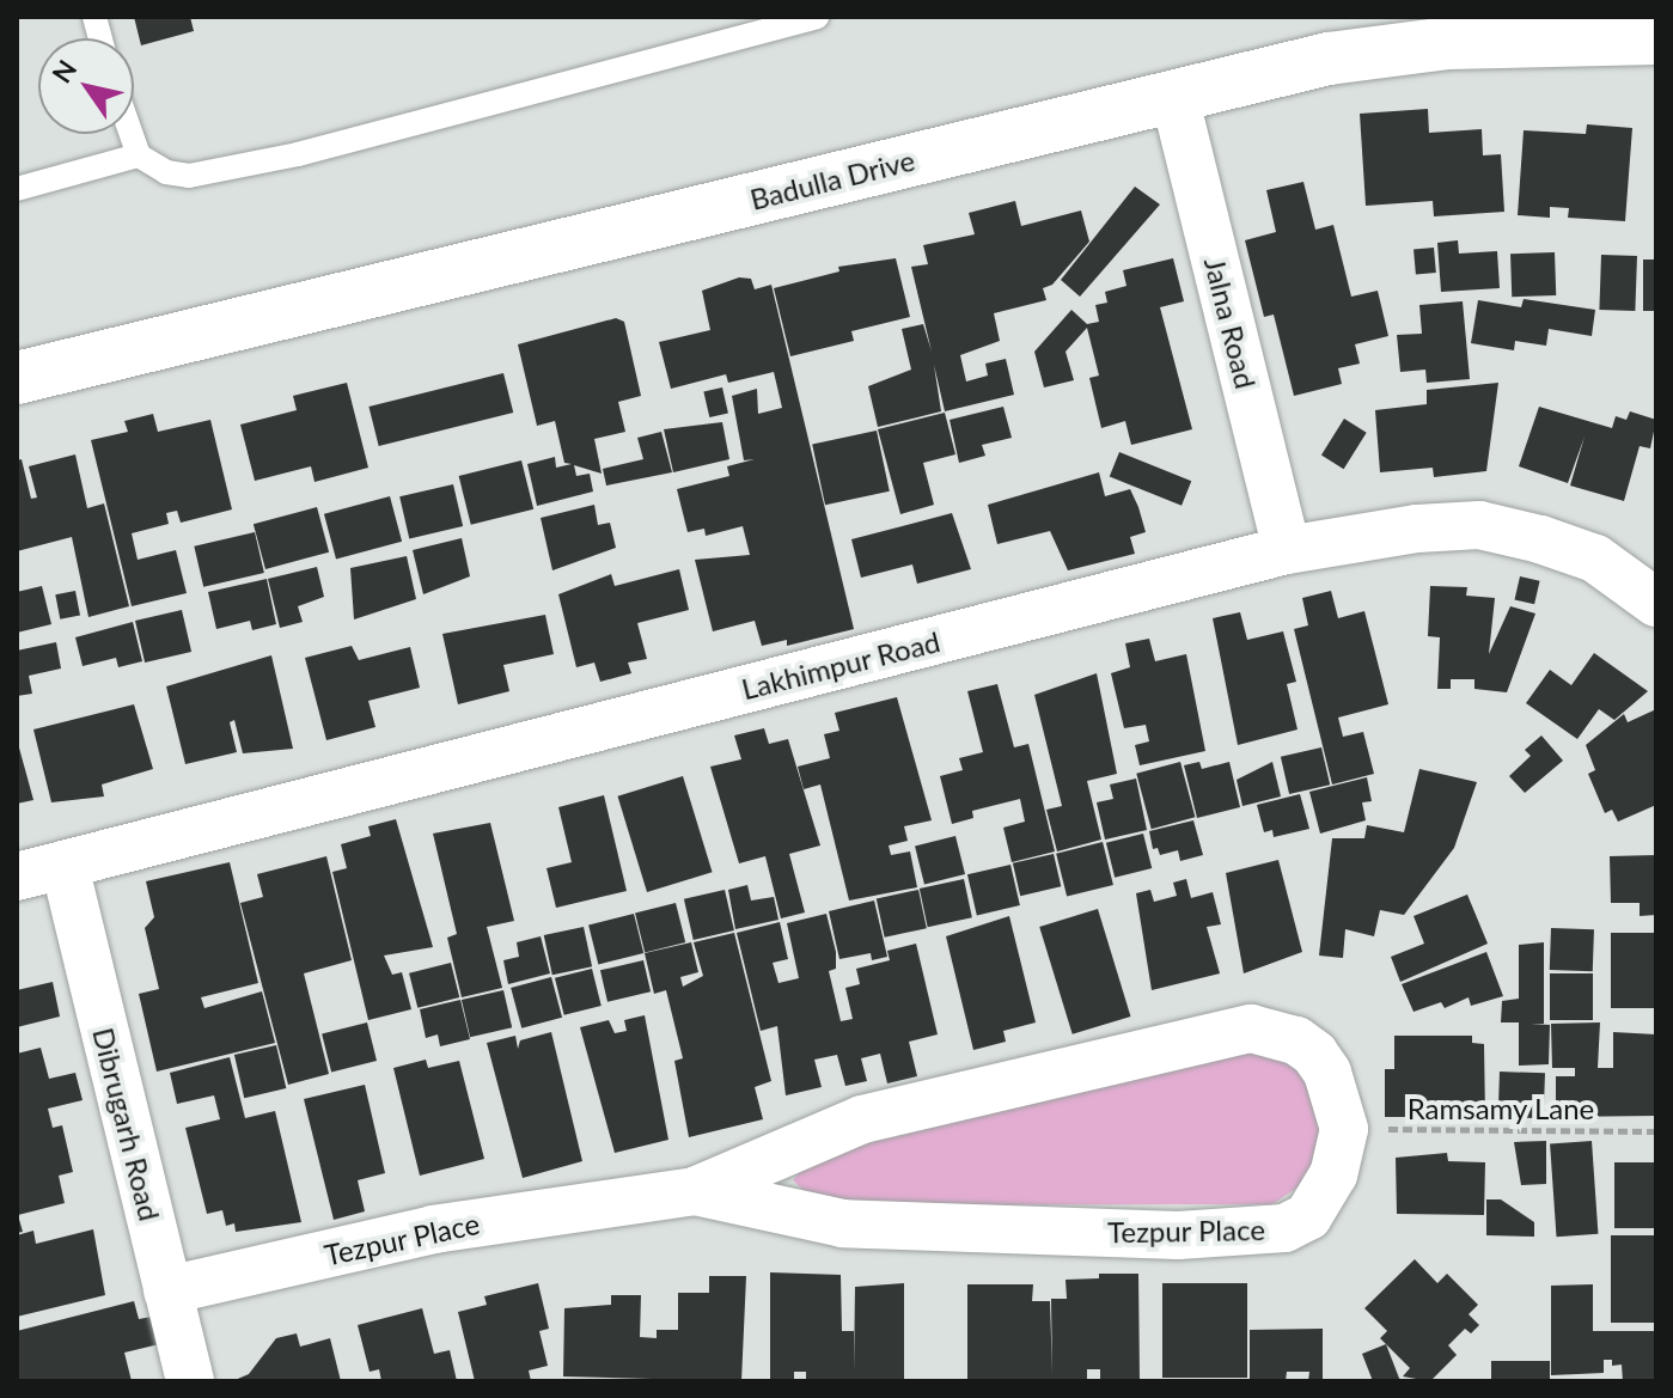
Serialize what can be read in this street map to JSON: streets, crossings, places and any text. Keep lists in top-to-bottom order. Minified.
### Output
{"streets":{"street":["Badulla Drive","Jalna Road","Lakhimpur Road","Dibrugarh Road","Tezpur Place"],"path":["Ramsamy Lane"]},"crossings":[["Badulla Drive","Jalna Road"],["Jalna Road","Lakhimpur Road"],["Lakhimpur Road","Dibrugarh Road"],["Ramsamy Lane","Tezpur Place"],["Dibrugarh Road","Tezpur Place"]],"north":"top left"}
